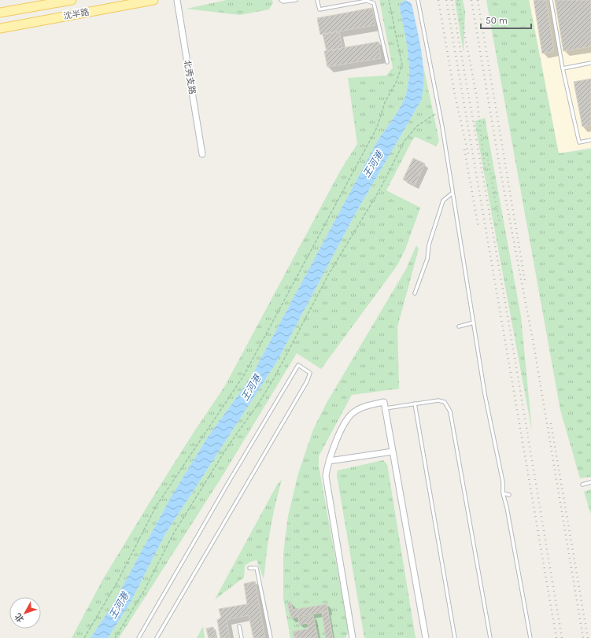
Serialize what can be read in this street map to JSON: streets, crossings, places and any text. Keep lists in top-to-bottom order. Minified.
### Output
{"streets":{"main road":["沈半路"],"street":["北秀支路"]},"water":["王河港"],"scale_bar":"50 m","north":"bottom left"}
